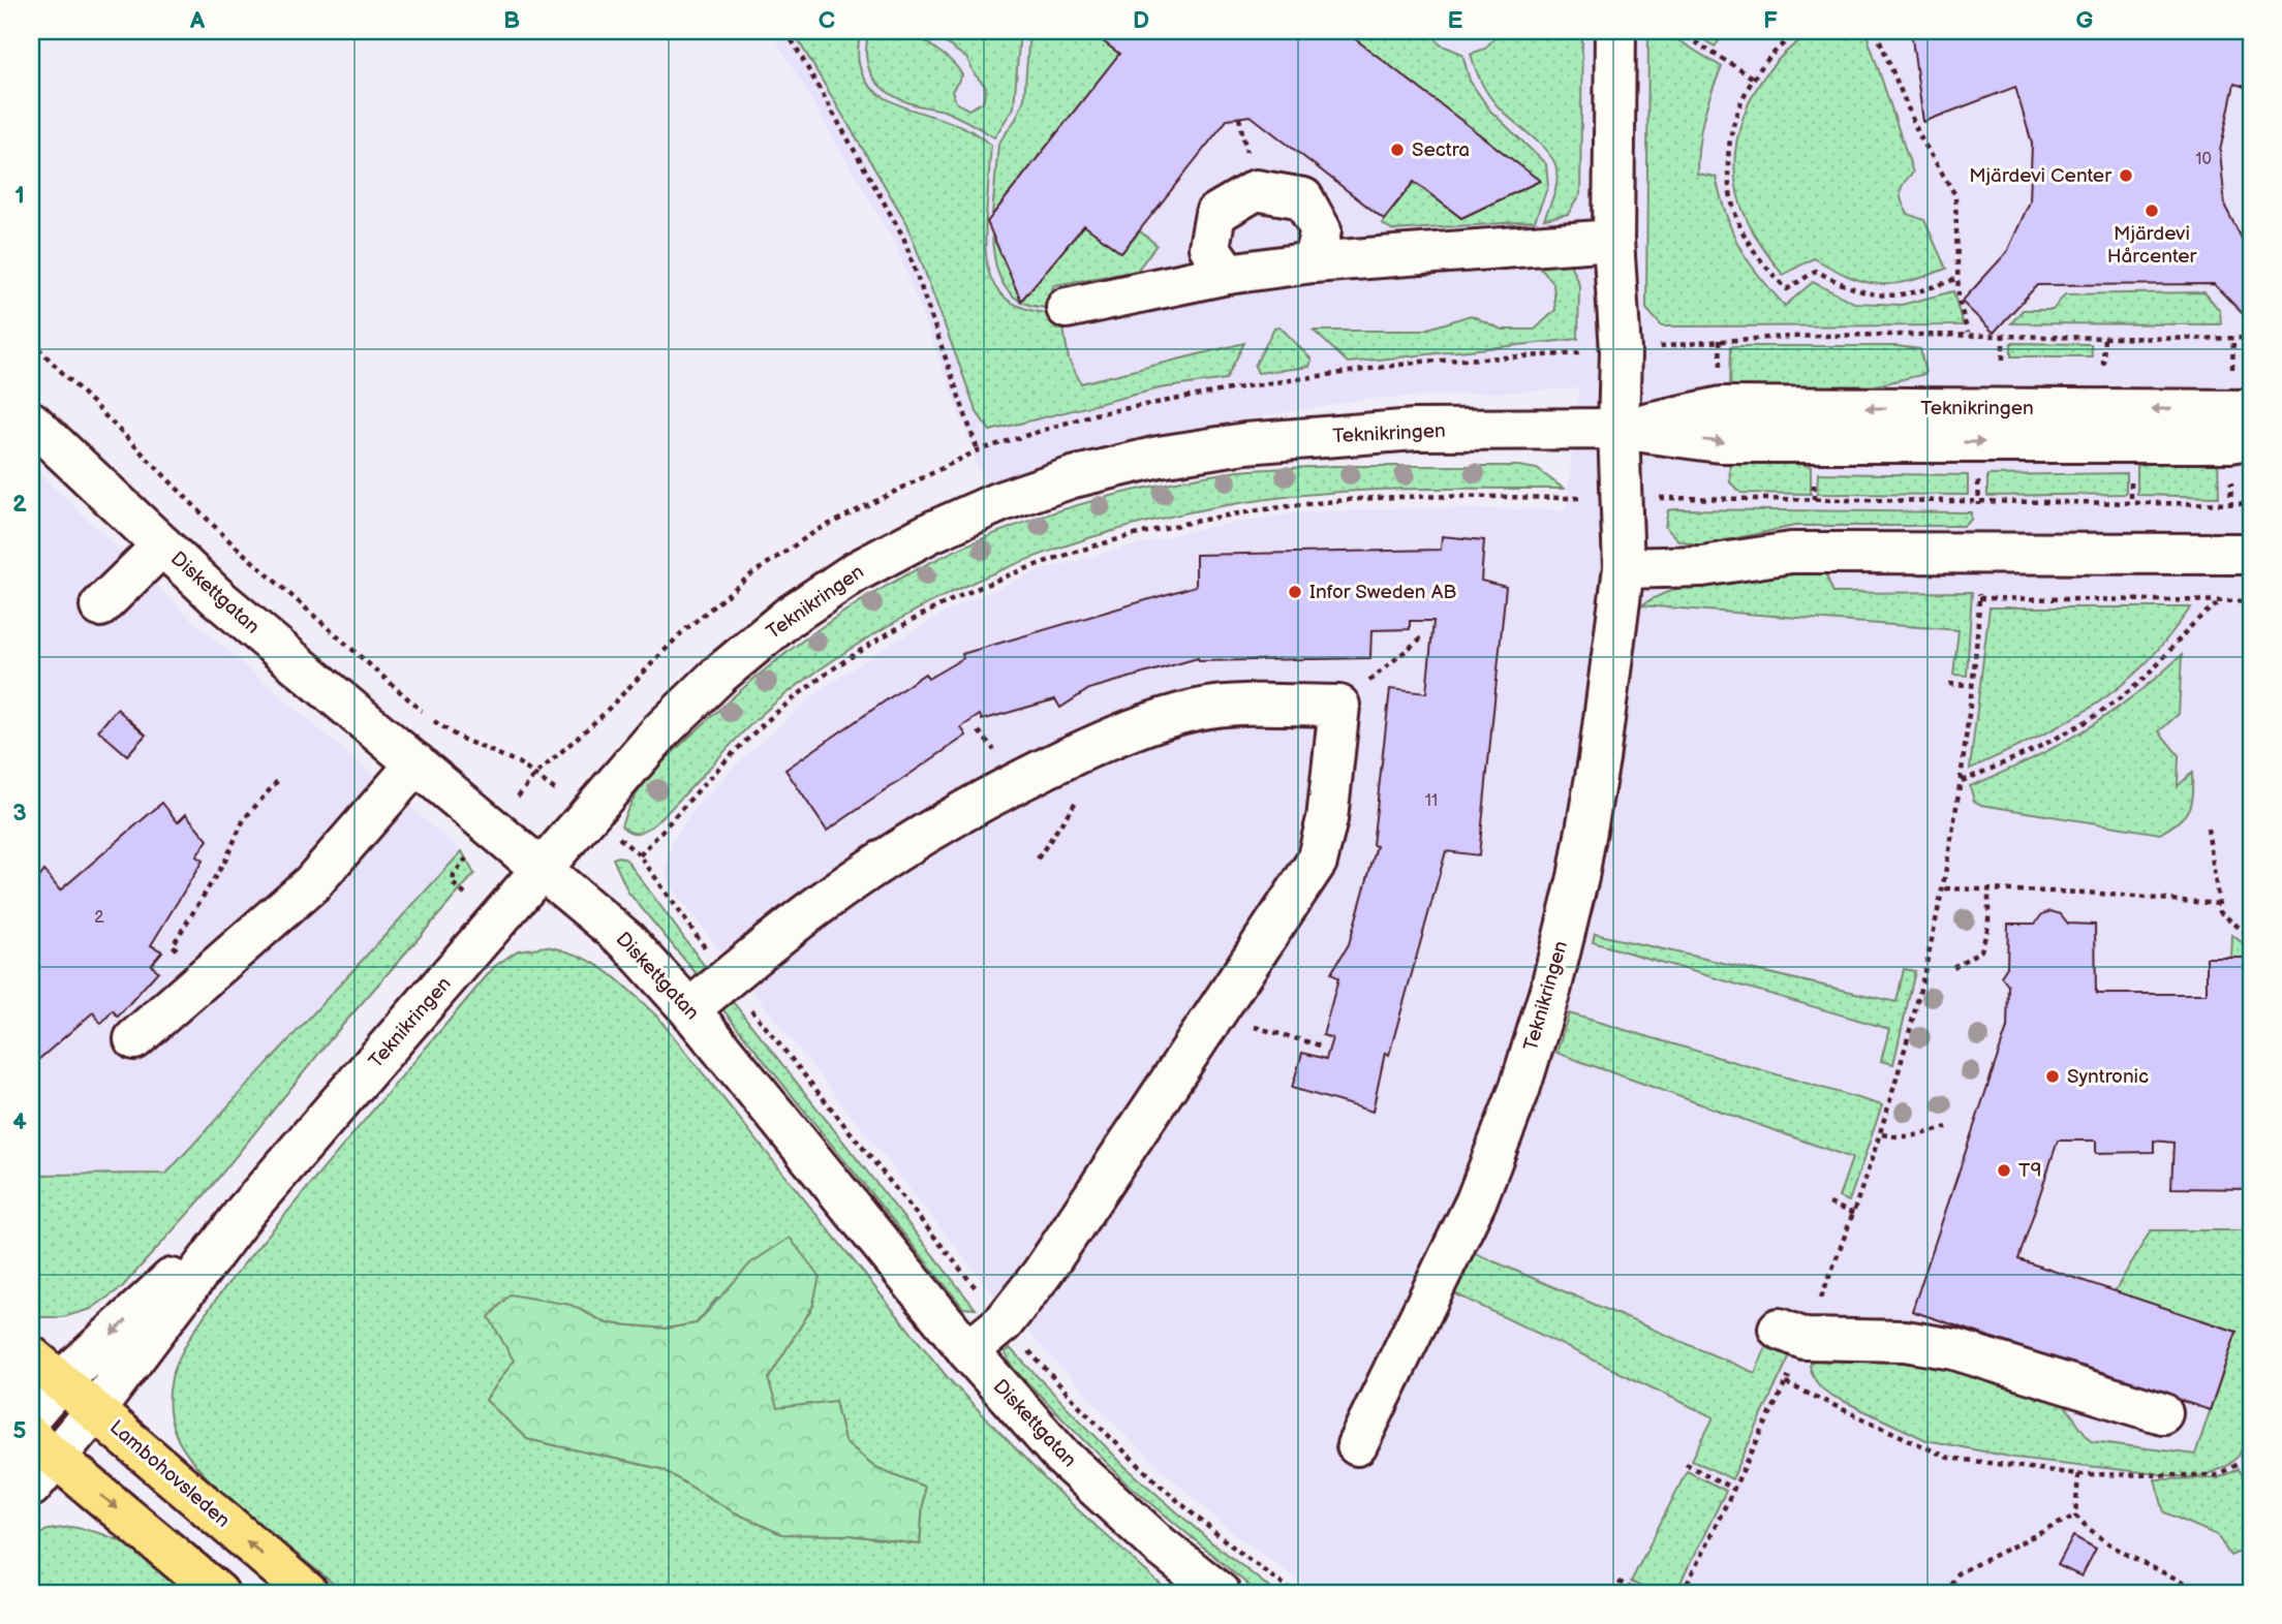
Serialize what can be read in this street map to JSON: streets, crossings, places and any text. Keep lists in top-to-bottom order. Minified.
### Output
{"streets":{"main road":["Lambohovsleden"],"street":["Teknikringen","Diskettgatan"]},"crossings":[["Teknikringen","Diskettgatan"],["Teknikringen","Lambohovsleden"]],"places":["Sectra","Mjärdevi Center","Mjärdevi Hårcenter","Infor Sweden AB","Syntronic","T9"],"house_numbers":["10","11","2"],"grid":{"columns":["A","B","C","D","E","F","G"],"rows":["1","2","3","4","5"]}}
